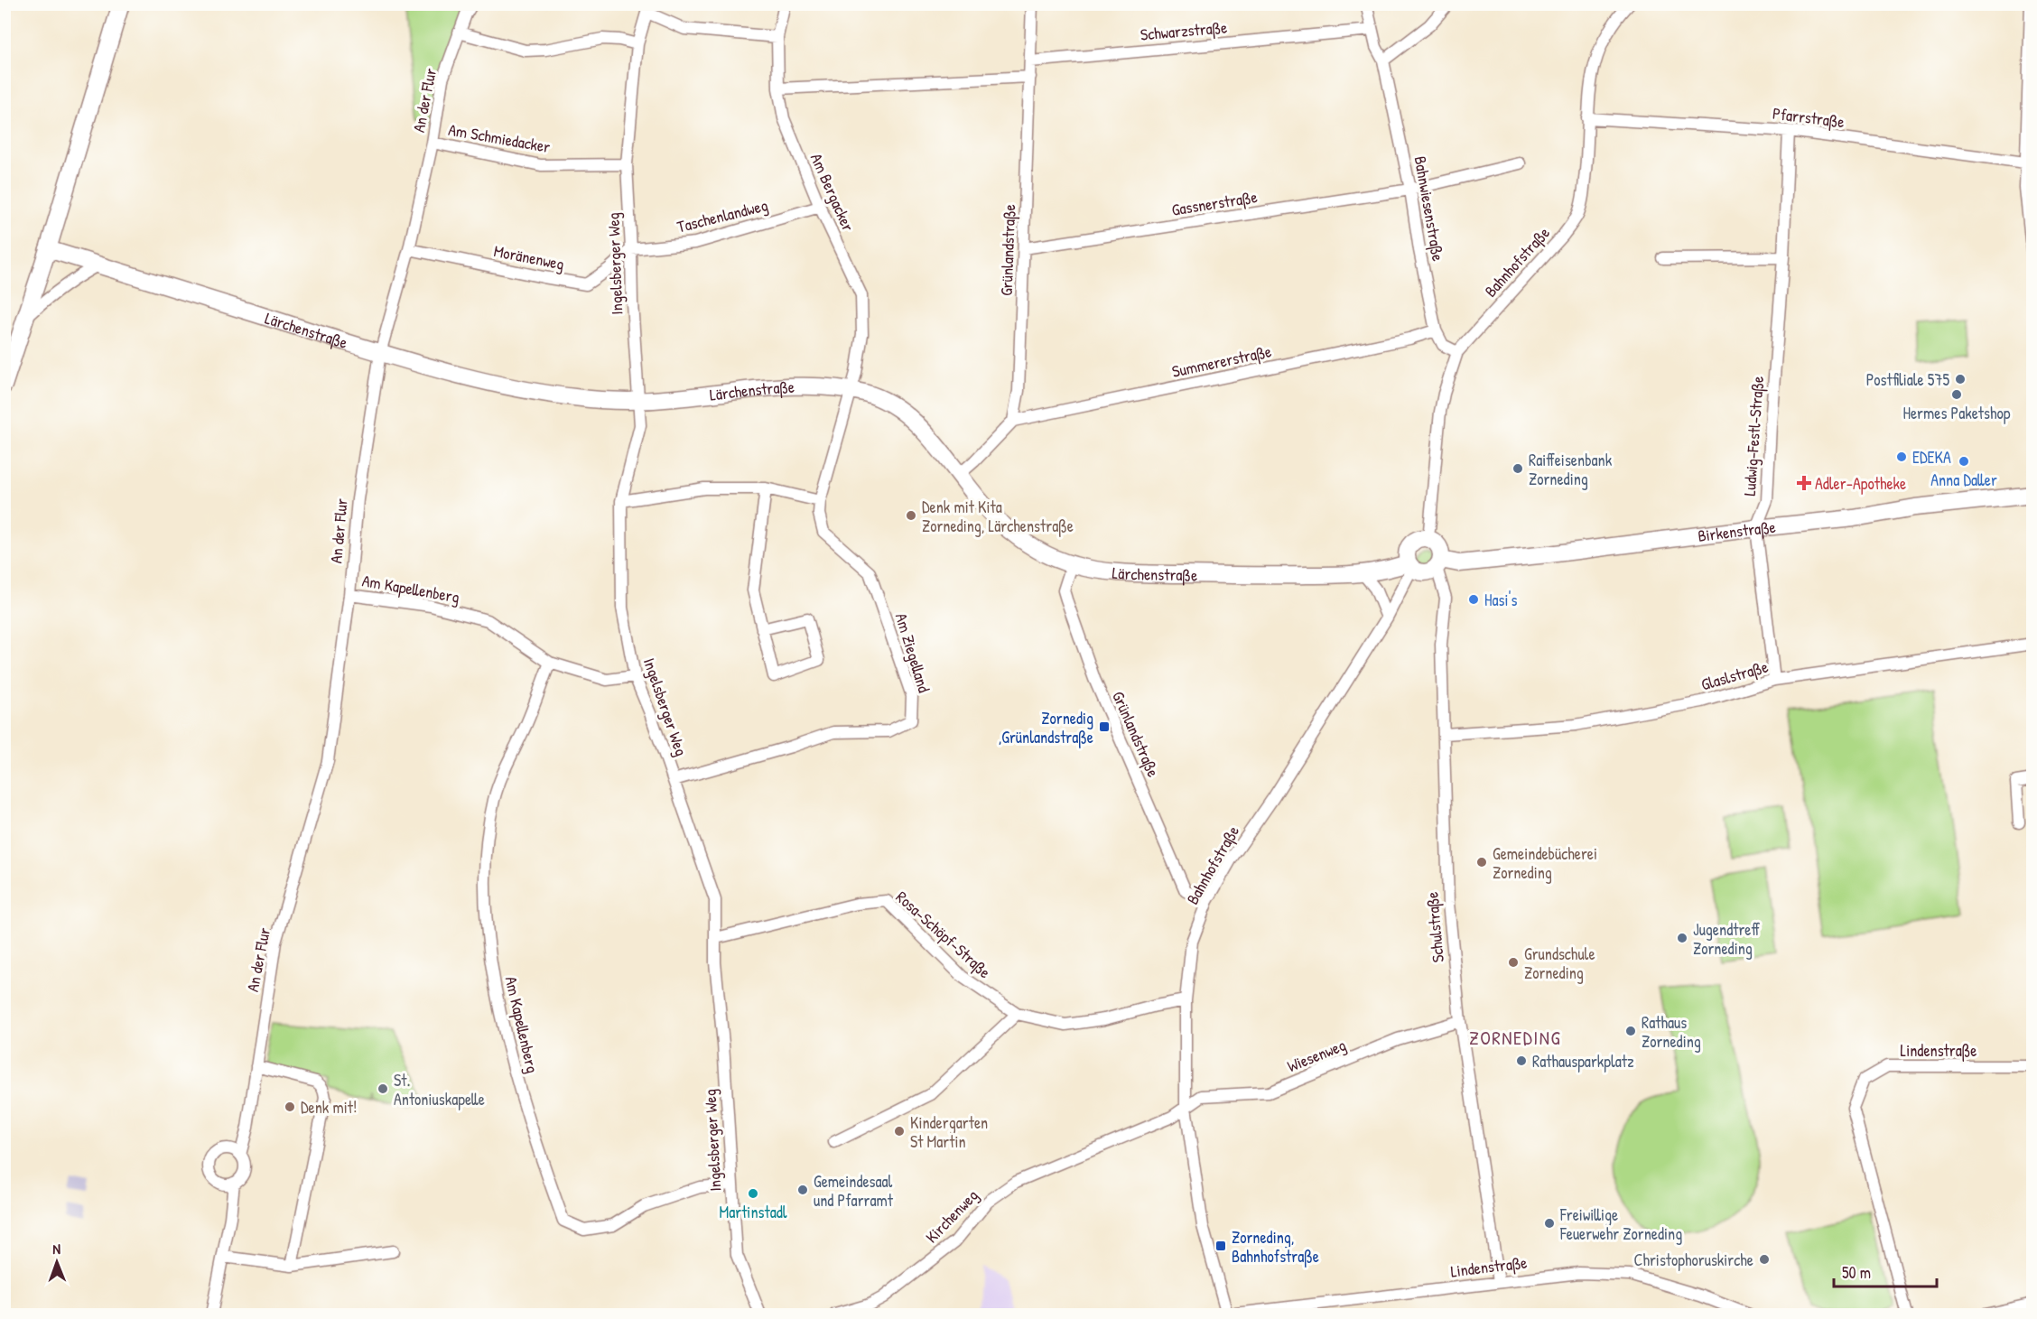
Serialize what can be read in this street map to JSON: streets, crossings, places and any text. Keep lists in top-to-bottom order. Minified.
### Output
{"streets":{"street":["Schwarzstraße","An der Flur","Pfarrstraße","Am Schmiedacker","Am Bergacker","Gassnerstraße","Bahnwiesenstraße","Taschenlandweg","Grünlandstraße","Moränenweg","Bahnhofstraße","Ingelsberger Weg","Lärchenstraße","Summererstraße","Ludwig-Festl-Straße","Birkenstraße","Am Kapellenberg","Am Ziegelland","Glaslstraße","Schulstraße","Rosa-Schöpf-Straße","Lindenstraße","Wiesenweg","Kirchenweg"]},"crossings":[["Schwarzstraße","Bahnwiesenstraße"],["Schwarzstraße","Grünlandstraße"],["An der Flur","Am Schmiedacker"],["An der Flur","Moränenweg"],["An der Flur","Lärchenstraße"],["An der Flur","Am Kapellenberg"],["Pfarrstraße","Bahnhofstraße"],["Pfarrstraße","Ludwig-Festl-Straße"],["Am Schmiedacker","Ingelsberger Weg"],["Am Bergacker","Taschenlandweg"],["Am Bergacker","Lärchenstraße"],["Am Bergacker","Am Ziegelland"],["Gassnerstraße","Bahnwiesenstraße"],["Gassnerstraße","Grünlandstraße"],["Bahnwiesenstraße","Summererstraße"],["Taschenlandweg","Moränenweg"],["Taschenlandweg","Ingelsberger Weg"],["Grünlandstraße","Bahnhofstraße"],["Grünlandstraße","Lärchenstraße"],["Grünlandstraße","Summererstraße"],["Moränenweg","Ingelsberger Weg"],["Bahnhofstraße","Lärchenstraße"],["Bahnhofstraße","Birkenstraße"],["Bahnhofstraße","Schulstraße"],["Bahnhofstraße","Rosa-Schöpf-Straße"],["Bahnhofstraße","Lindenstraße"],["Bahnhofstraße","Wiesenweg"],["Bahnhofstraße","Kirchenweg"],["Ingelsberger Weg","Lärchenstraße"],["Ingelsberger Weg","Am Kapellenberg"],["Ingelsberger Weg","Am Ziegelland"],["Ingelsberger Weg","Rosa-Schöpf-Straße"],["Lärchenstraße","Birkenstraße"],["Lärchenstraße","Am Ziegelland"],["Lärchenstraße","Schulstraße"],["Ludwig-Festl-Straße","Birkenstraße"],["Ludwig-Festl-Straße","Glaslstraße"],["Birkenstraße","Schulstraße"],["Glaslstraße","Schulstraße"],["Schulstraße","Lindenstraße"],["Schulstraße","Wiesenweg"],["Wiesenweg","Kirchenweg"]],"districts":["ZORNEDING"],"places":{"other":["Postfiliale 575","Hermes Paketshop","EDEKA","Anna Daller","Raiffeisenbank Zorneding","Denk mit Kita Zorneding, Lärchenstraße","Hasi's","Gemeindebücherei Zorneding","Jugendtreff Zorneding","Grundschule Zorneding","Rathaus Zorneding","Rathausparkplatz","St. Antoniuskapelle","Denk mit!","Kindergarten St Martin","Gemeindesaal und Pfarramt","Martinstadl","Freiwillige Feuerwehr Zorneding","Christophoruskirche"],"health":["Adler-Apotheke"],"transit":["Zornedig ,Grünlandstraße","Zorneding, Bahnhofstraße"]},"scale_bar":"50 m","north":"top"}
